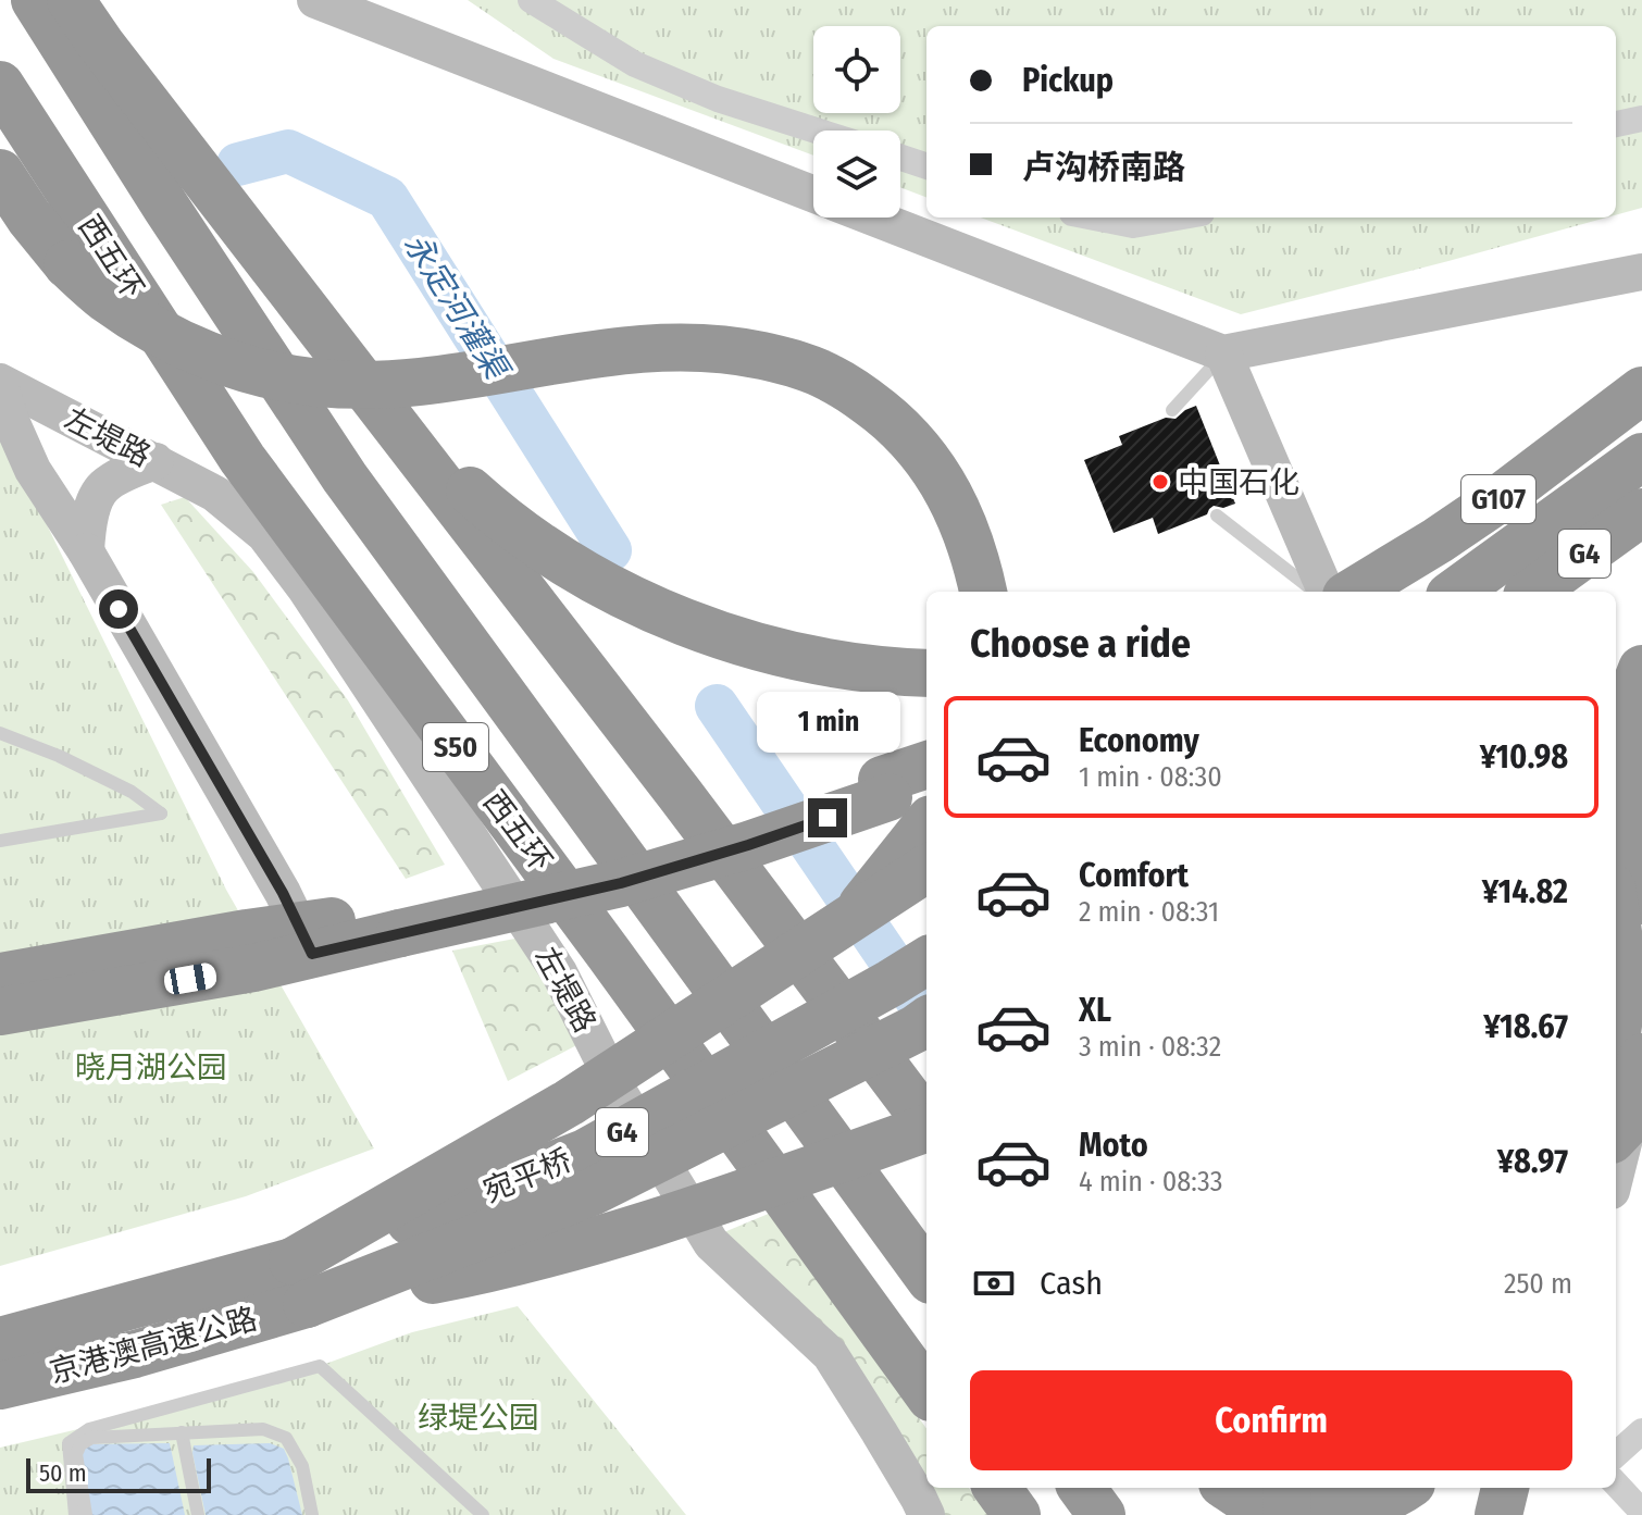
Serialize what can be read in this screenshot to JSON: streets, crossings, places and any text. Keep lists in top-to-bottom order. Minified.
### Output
{"streets":{"highway":["西五环","G107","G4","S50","宛平桥","京港澳高速公路"],"street":["左堤路"]},"crossings":[["宛平桥","京港澳高速公路"]],"water":["永定河灌渠"],"parks":["晓月湖公园","绿堤公园"],"places":["中国石化"],"scale_bar":"50 m","page":{"banner":["Pickup","卢沟桥南路"],"heading":"Choose a ride","bubble":"1 min","list":[{"name":"Economy","note":"1 min · 08:30","value":"¥10.98"},{"name":"Comfort","note":"2 min · 08:31","value":"¥14.82"},{"name":"XL","note":"3 min · 08:32","value":"¥18.67"},{"name":"Moto","note":"4 min · 08:33","value":"¥8.97"}],"pay":["Cash","250 m"],"buttons":"Confirm","scale":"50 m"}}
